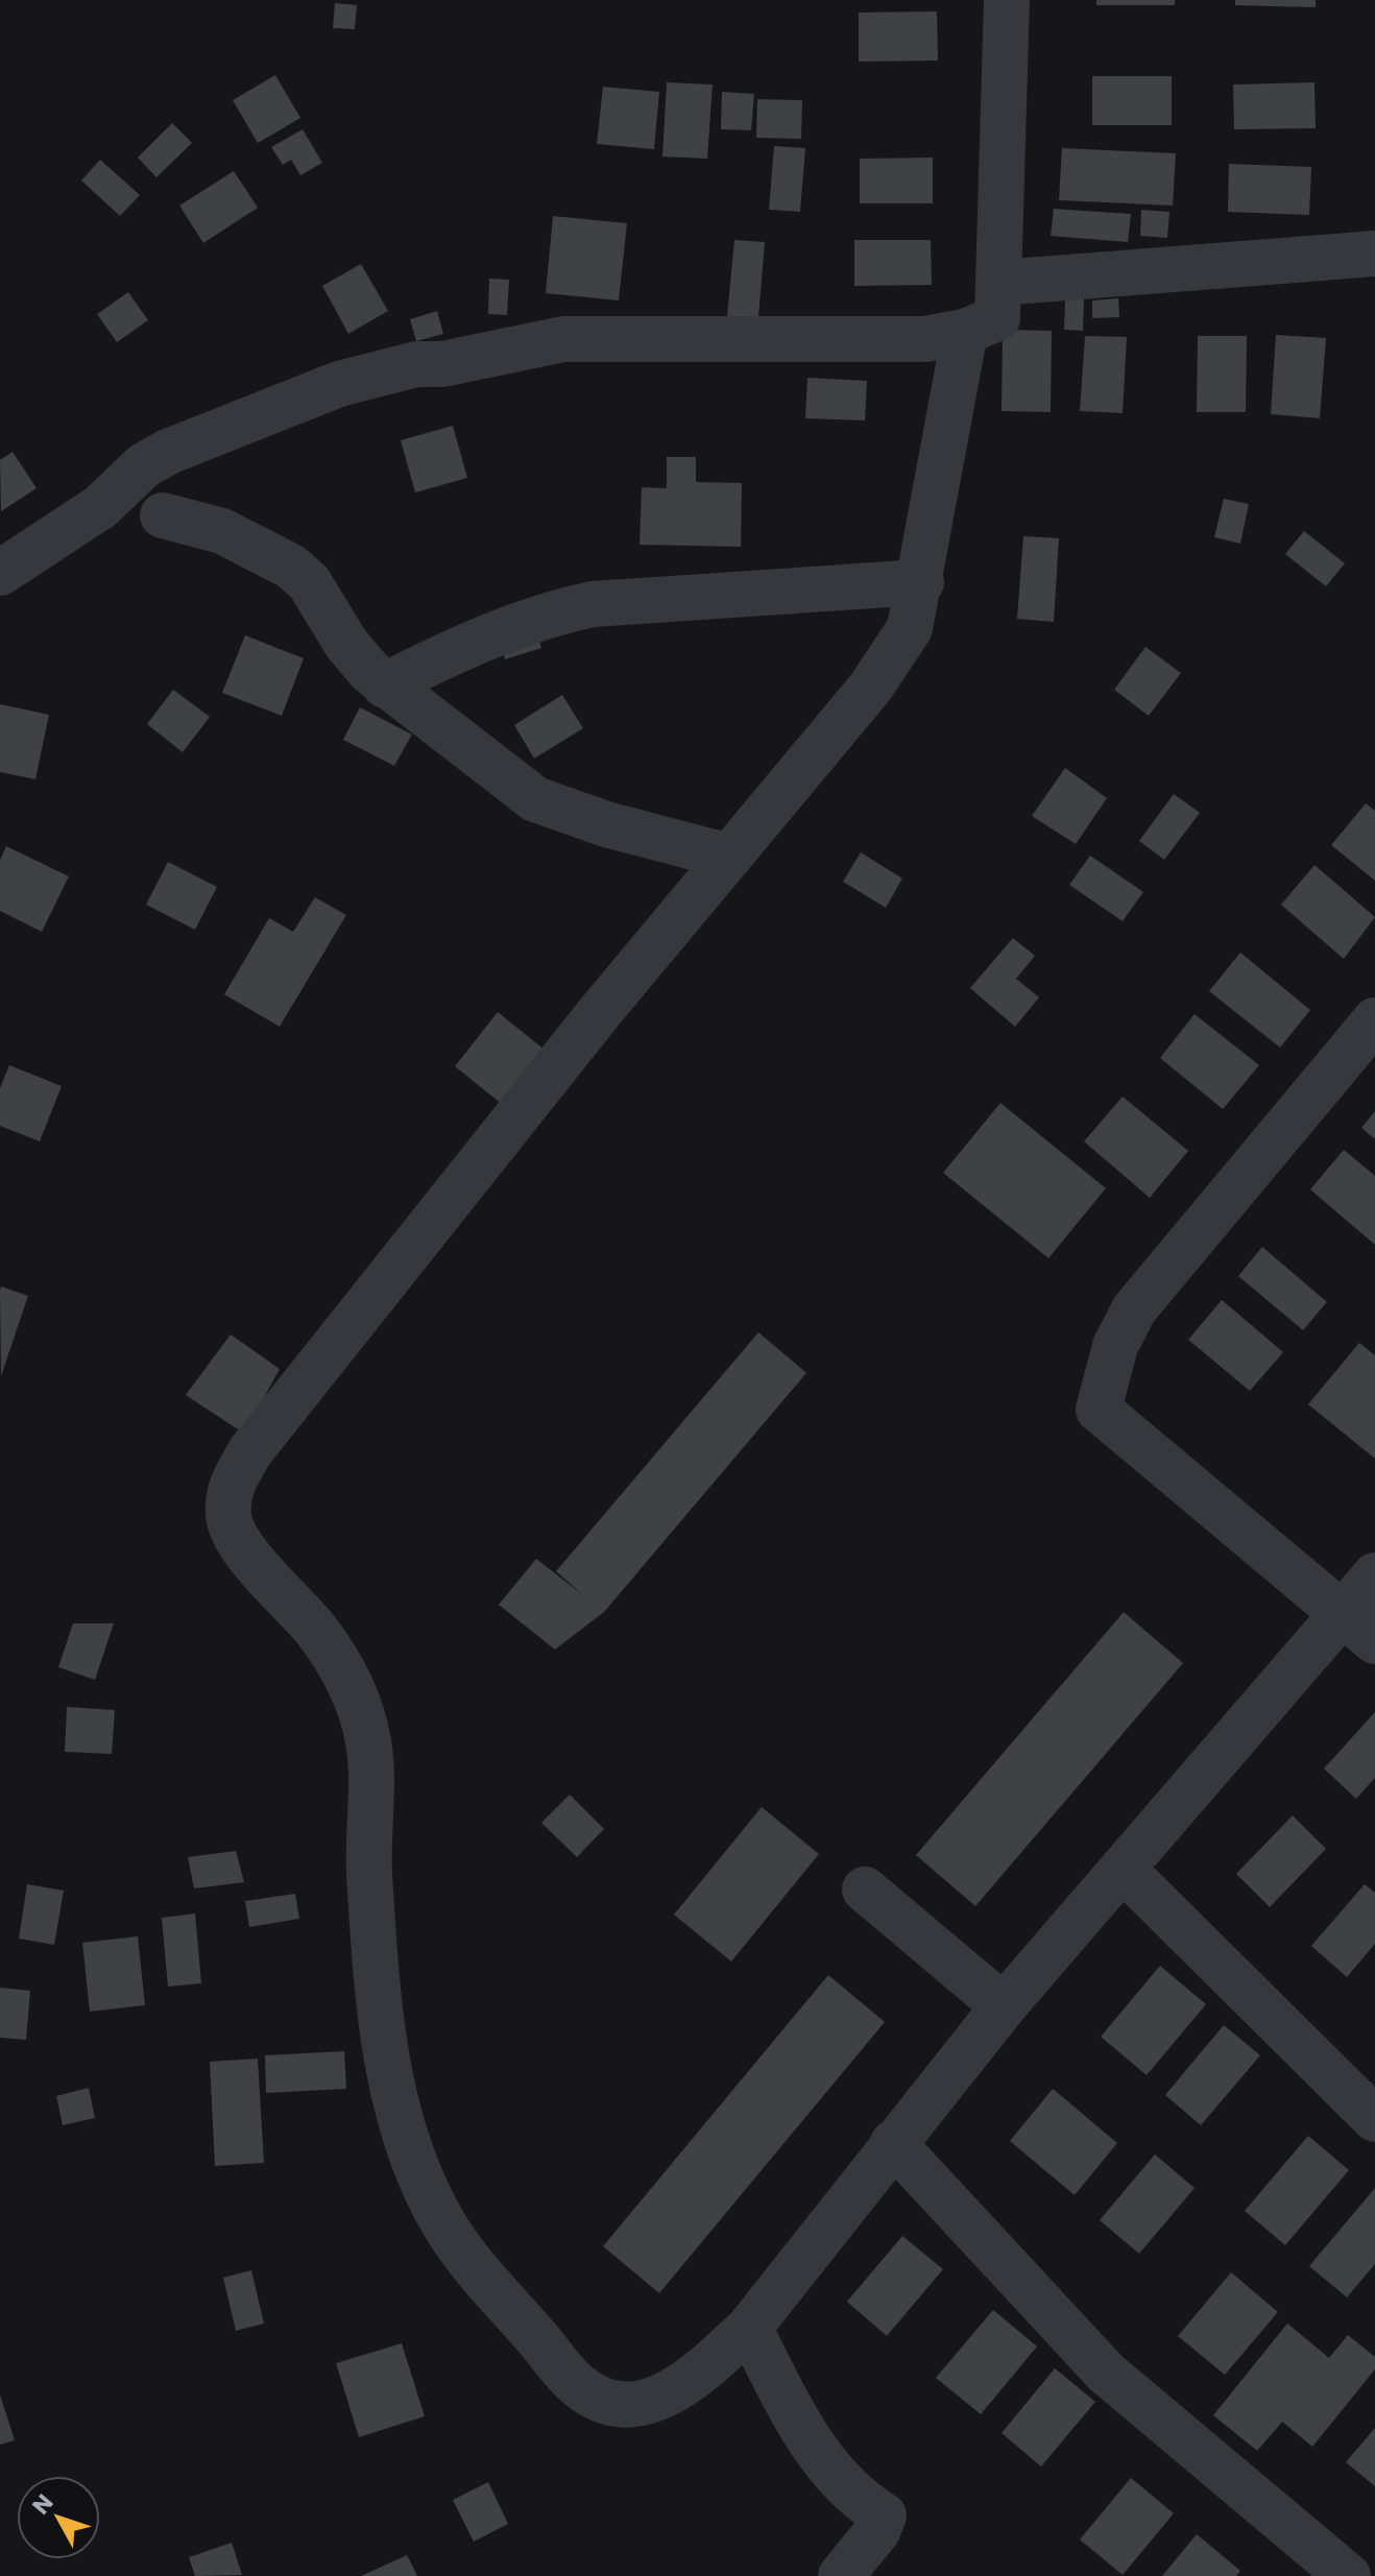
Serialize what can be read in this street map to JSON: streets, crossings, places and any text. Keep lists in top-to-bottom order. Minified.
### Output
{"north":"top left"}
